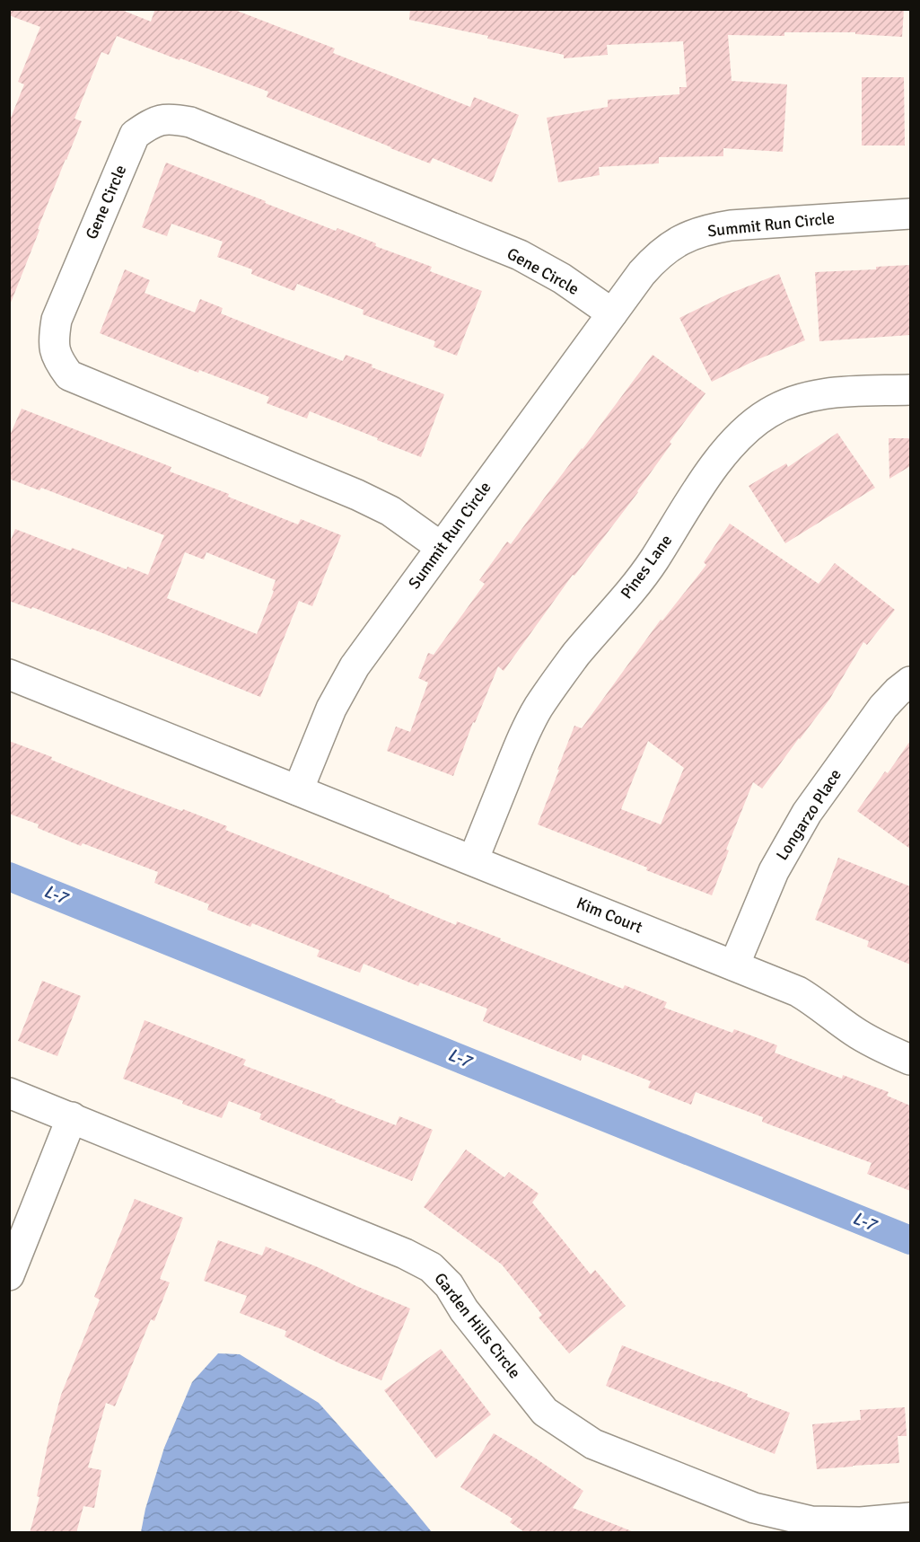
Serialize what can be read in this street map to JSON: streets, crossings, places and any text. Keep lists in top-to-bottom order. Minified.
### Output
{"streets":{"street":["Gene Circle","Summit Run Circle","Pines Lane","Longarzo Place","Kim Court","Garden Hills Circle"]},"crossings":[["Gene Circle","Summit Run Circle"],["Summit Run Circle","Kim Court"],["Pines Lane","Kim Court"],["Longarzo Place","Kim Court"]],"water":["L-7"]}
